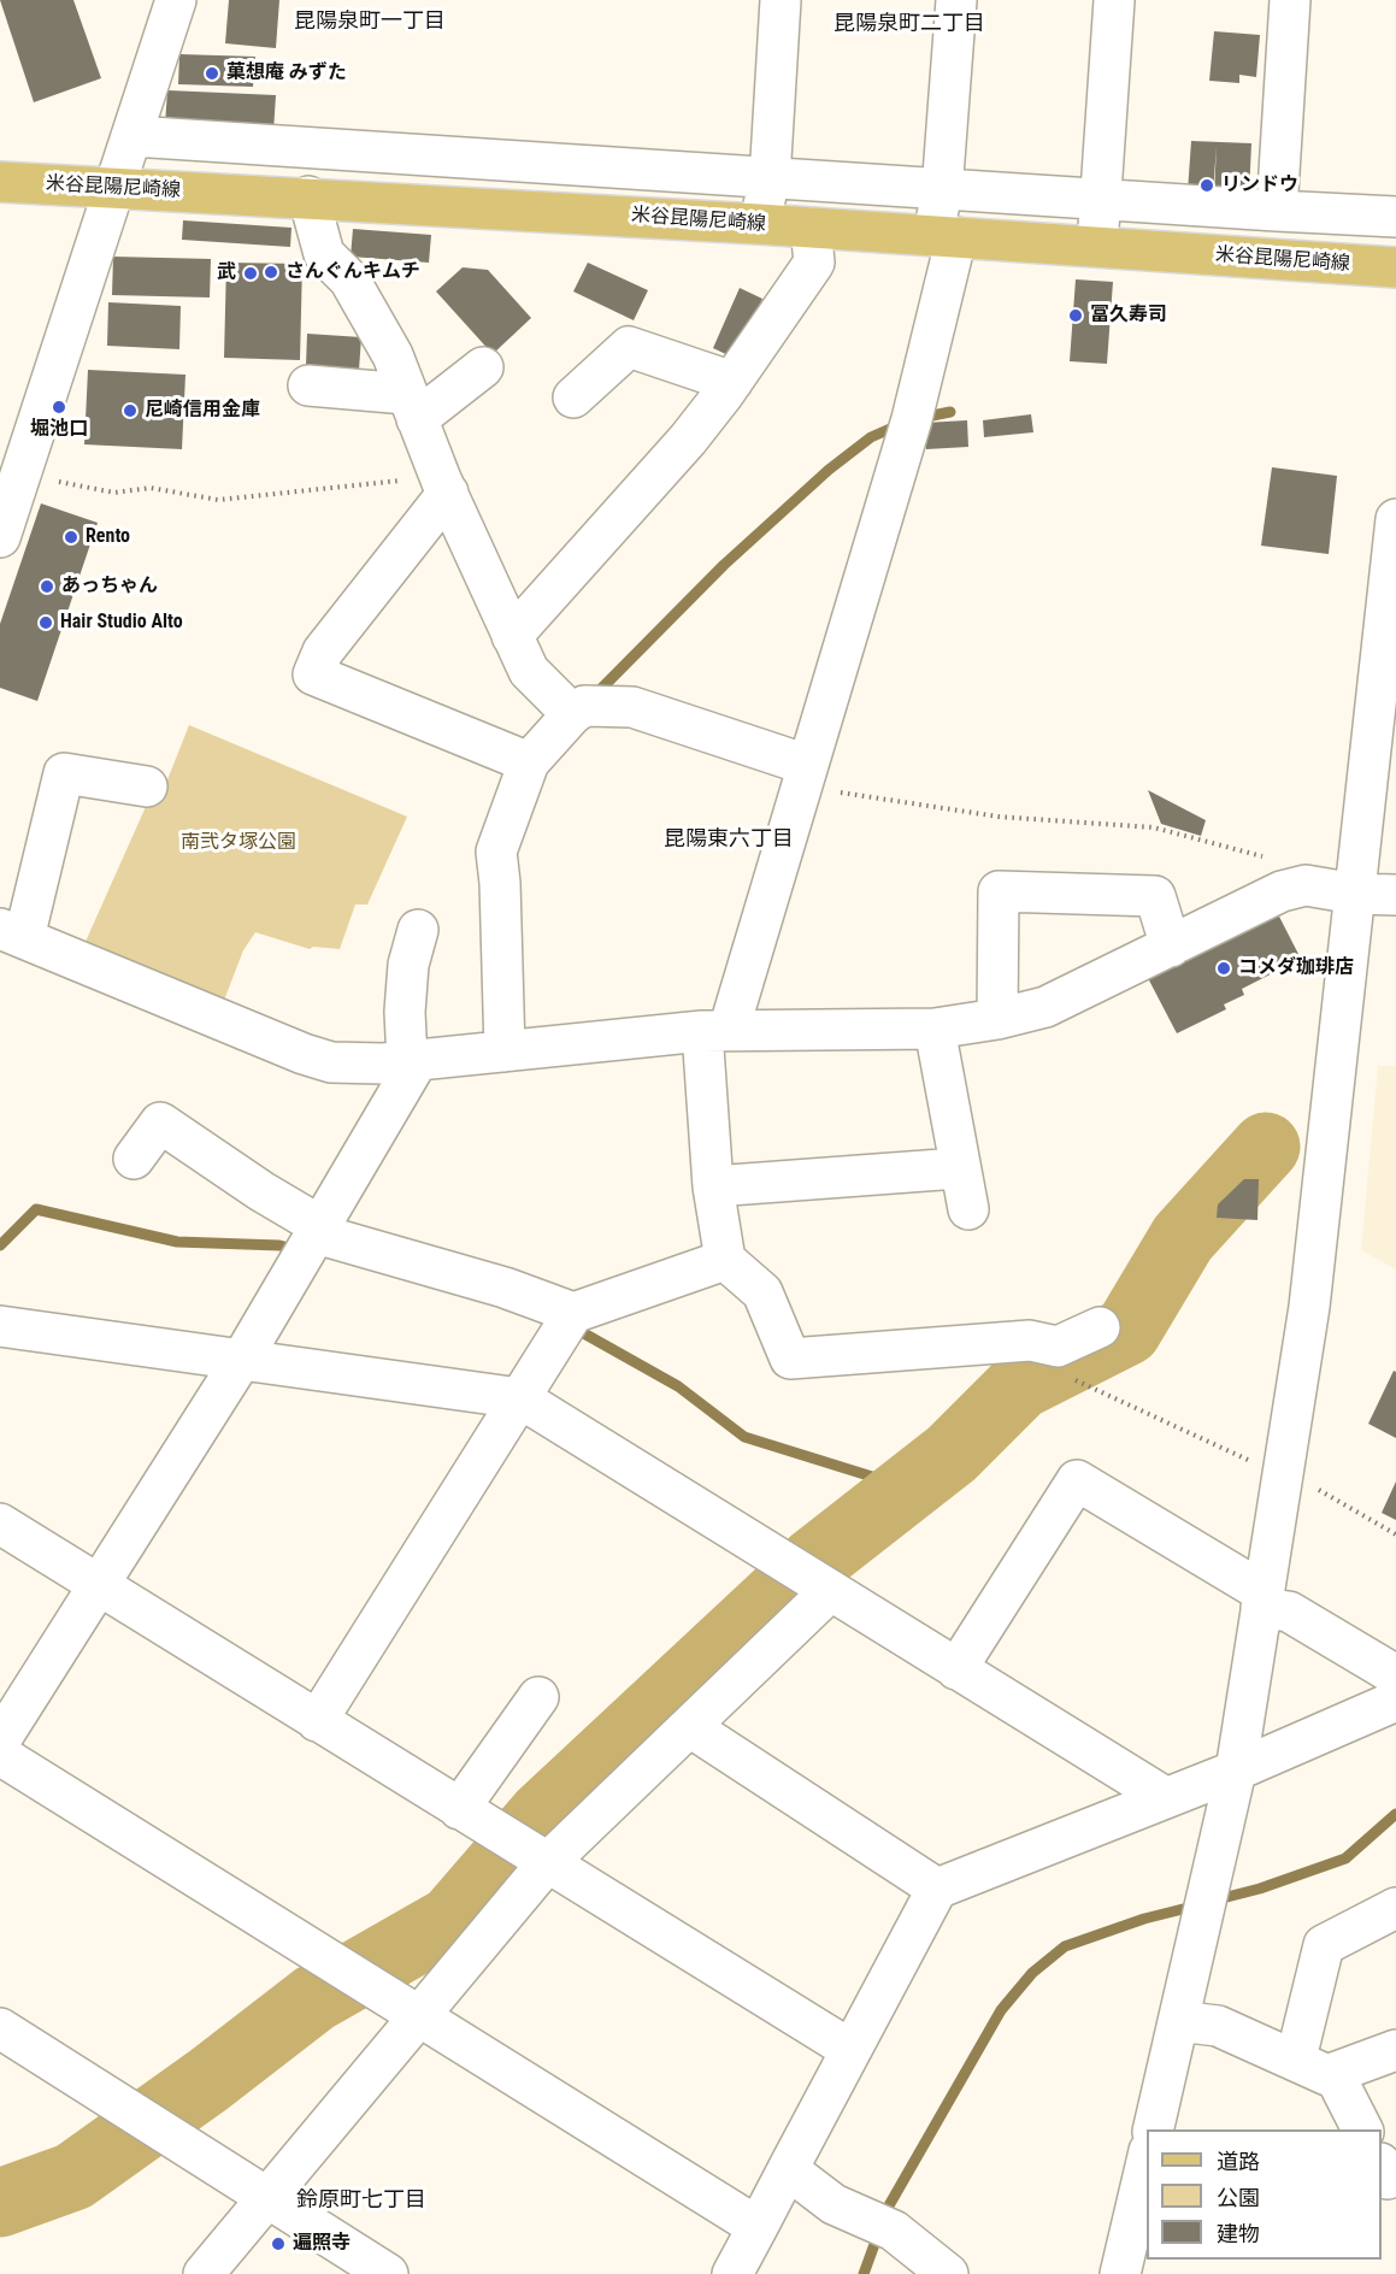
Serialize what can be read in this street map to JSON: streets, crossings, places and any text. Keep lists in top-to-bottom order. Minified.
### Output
{"streets":{"main road":["米谷昆陽尼崎線"]},"districts":["昆陽泉町一丁目","昆陽泉町二丁目","昆陽東六丁目","鈴原町七丁目"],"parks":["南弐タ塚公園"],"places":["菓想庵 みずた","リンドウ","さんぐんキムチ","武","冨久寿司","堀池口","尼崎信用金庫","Rento","あっちゃん","Hair Studio Alto","コメダ珈琲店","遍照寺"],"legend":["道路","公園","建物"]}
